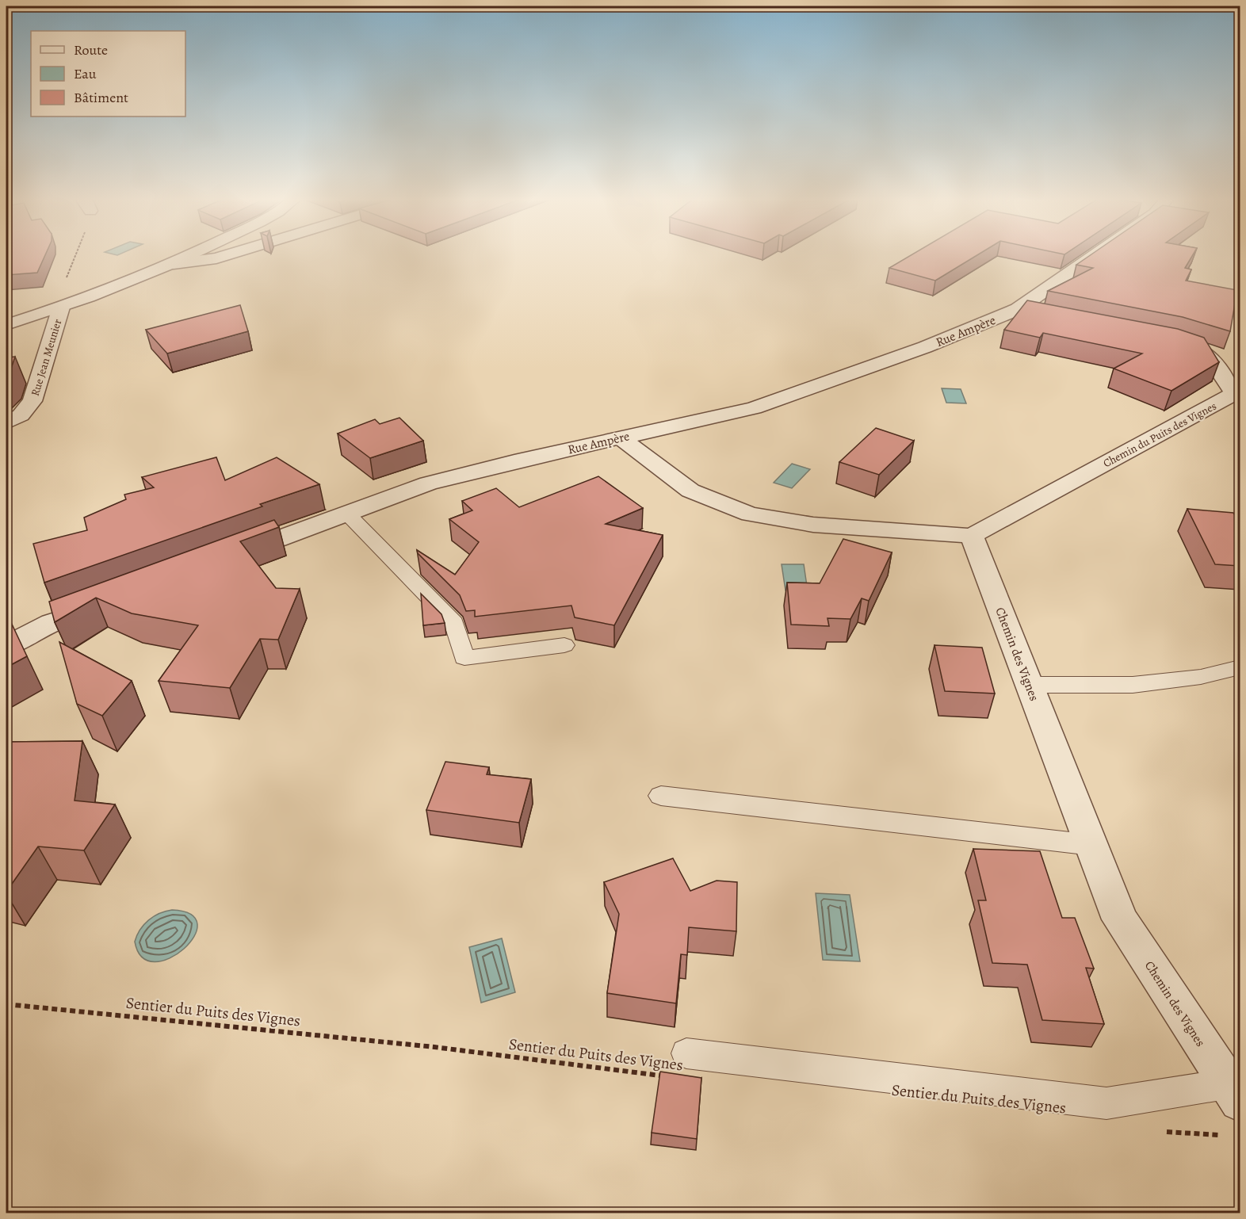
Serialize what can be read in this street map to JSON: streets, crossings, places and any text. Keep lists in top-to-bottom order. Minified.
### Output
{"streets":{"street":["Rue Ampère","Rue Jean Meunier","Chemin du Puits des Vignes","Chemin des Vignes"],"path":["Sentier du Puits des Vignes"]},"crossings":[["Chemin du Puits des Vignes","Chemin des Vignes"]],"legend":["Route","Eau","Bâtiment"]}
